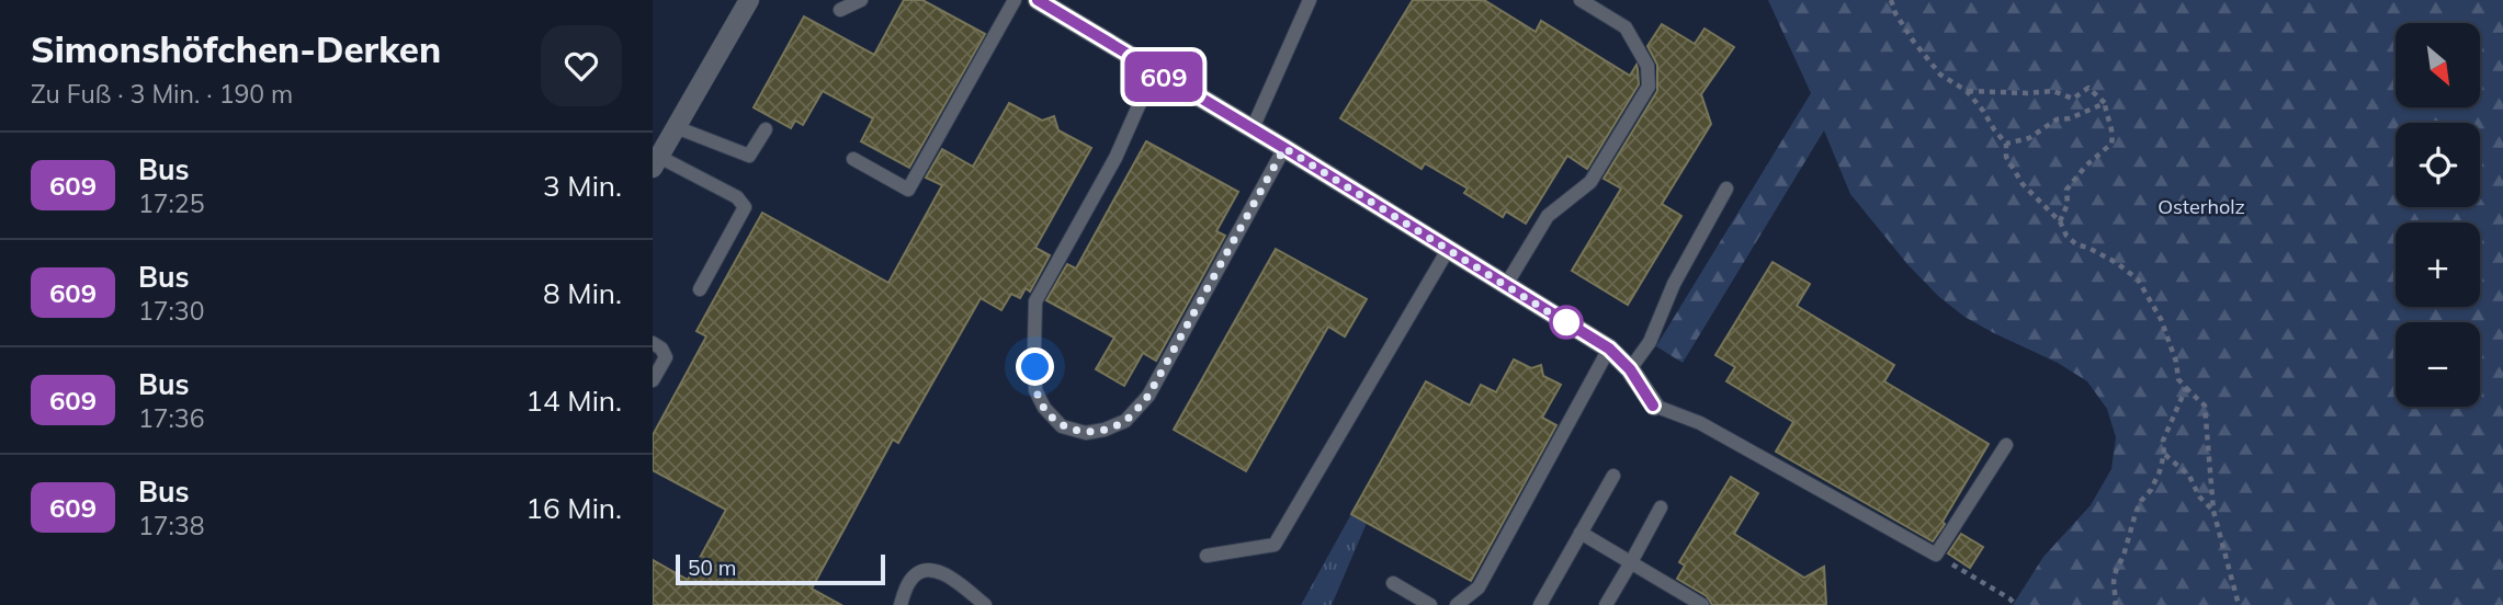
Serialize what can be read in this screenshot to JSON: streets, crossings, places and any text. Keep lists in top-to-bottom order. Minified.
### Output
{"parks":["Osterholz"],"lines":["bus line 609"],"scale_bar":"50 m","north":"bottom right","page":{"heading":["Simonshöfchen-Derken","Zu Fuß · 3 Min. · 190 m"],"on_map":"609","map_buttons":["+","−"],"list":[{"mark":"609","name":"Bus","note":"17:25","value":"3 Min."},{"mark":"609","name":"Bus","note":"17:30","value":"8 Min."},{"mark":"609","name":"Bus","note":"17:36","value":"14 Min."},{"mark":"609","name":"Bus","note":"17:38","value":"16 Min."}],"scale":"50 m"}}
